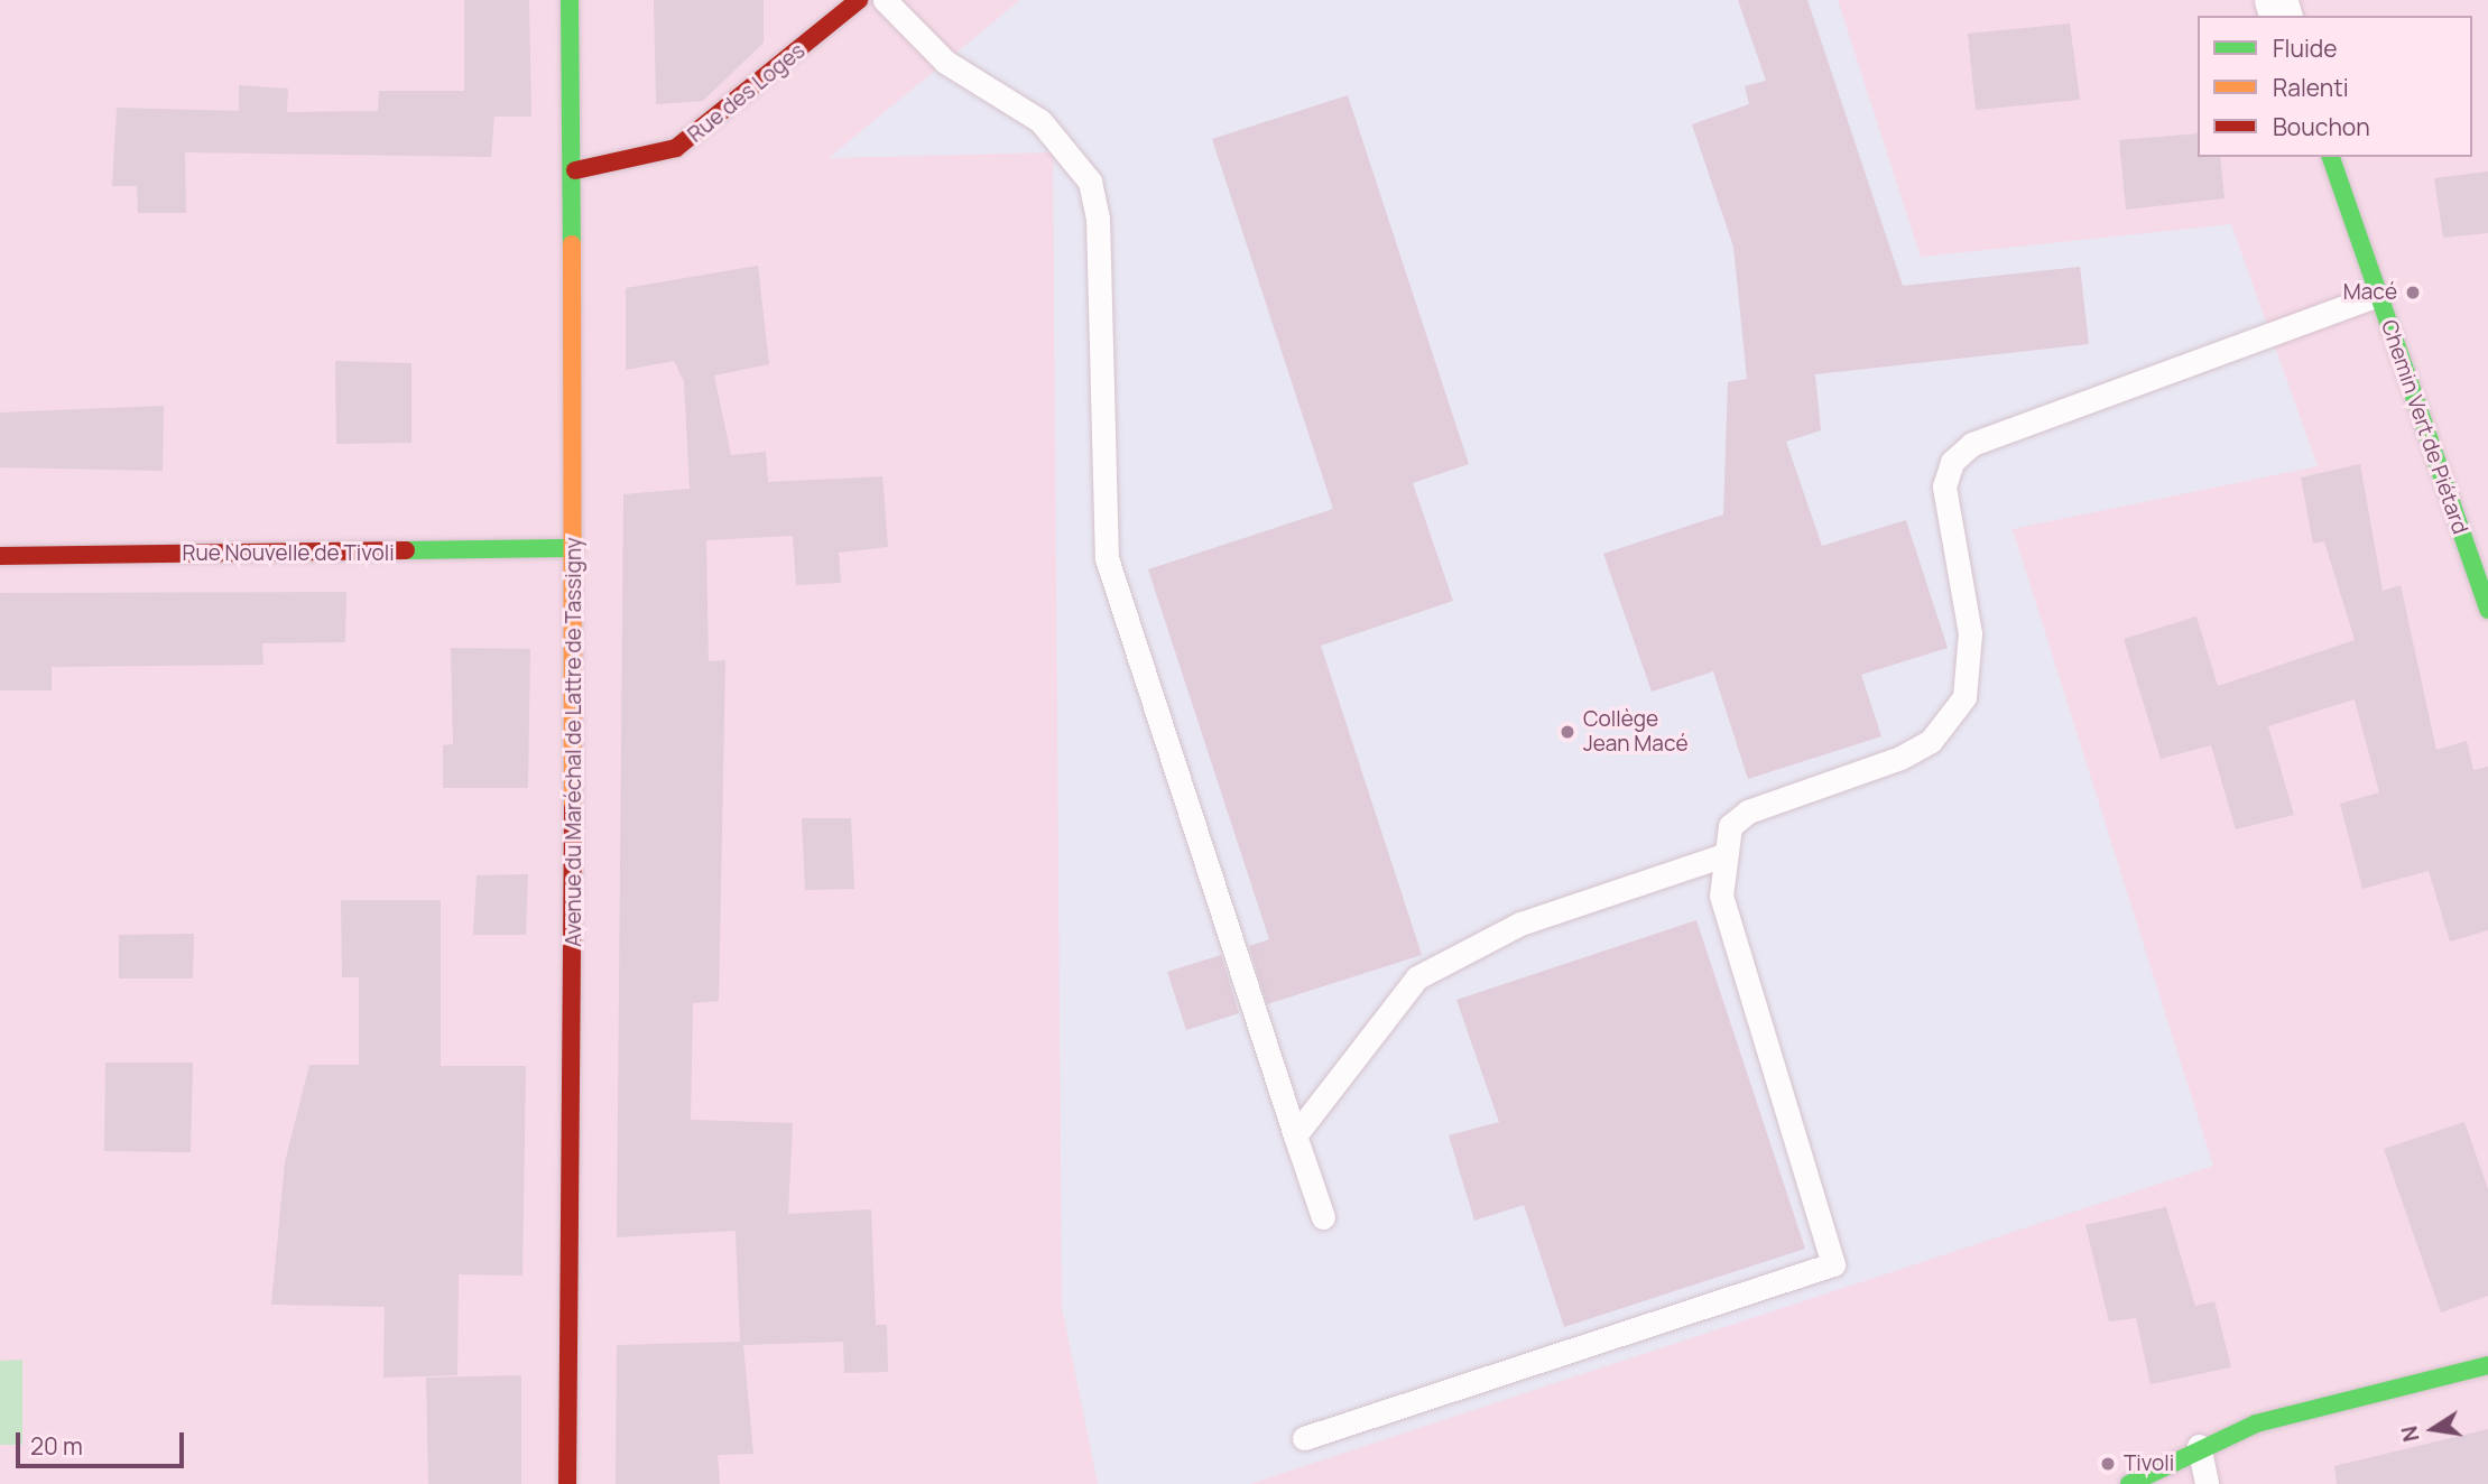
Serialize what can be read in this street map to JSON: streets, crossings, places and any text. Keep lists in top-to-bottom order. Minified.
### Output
{"streets":{"street":["Rue des Loges","Chemin Vert de Piétard","Rue Nouvelle de Tivoli","Avenue du Maréchal de Lattre de Tassigny"]},"crossings":[["Rue des Loges","Avenue du Maréchal de Lattre de Tassigny"],["Rue Nouvelle de Tivoli","Avenue du Maréchal de Lattre de Tassigny"]],"places":["Macé","Collège Jean Macé","Tivoli"],"legend":["Fluide","Ralenti","Bouchon"],"scale_bar":"20 m","north":"left"}
